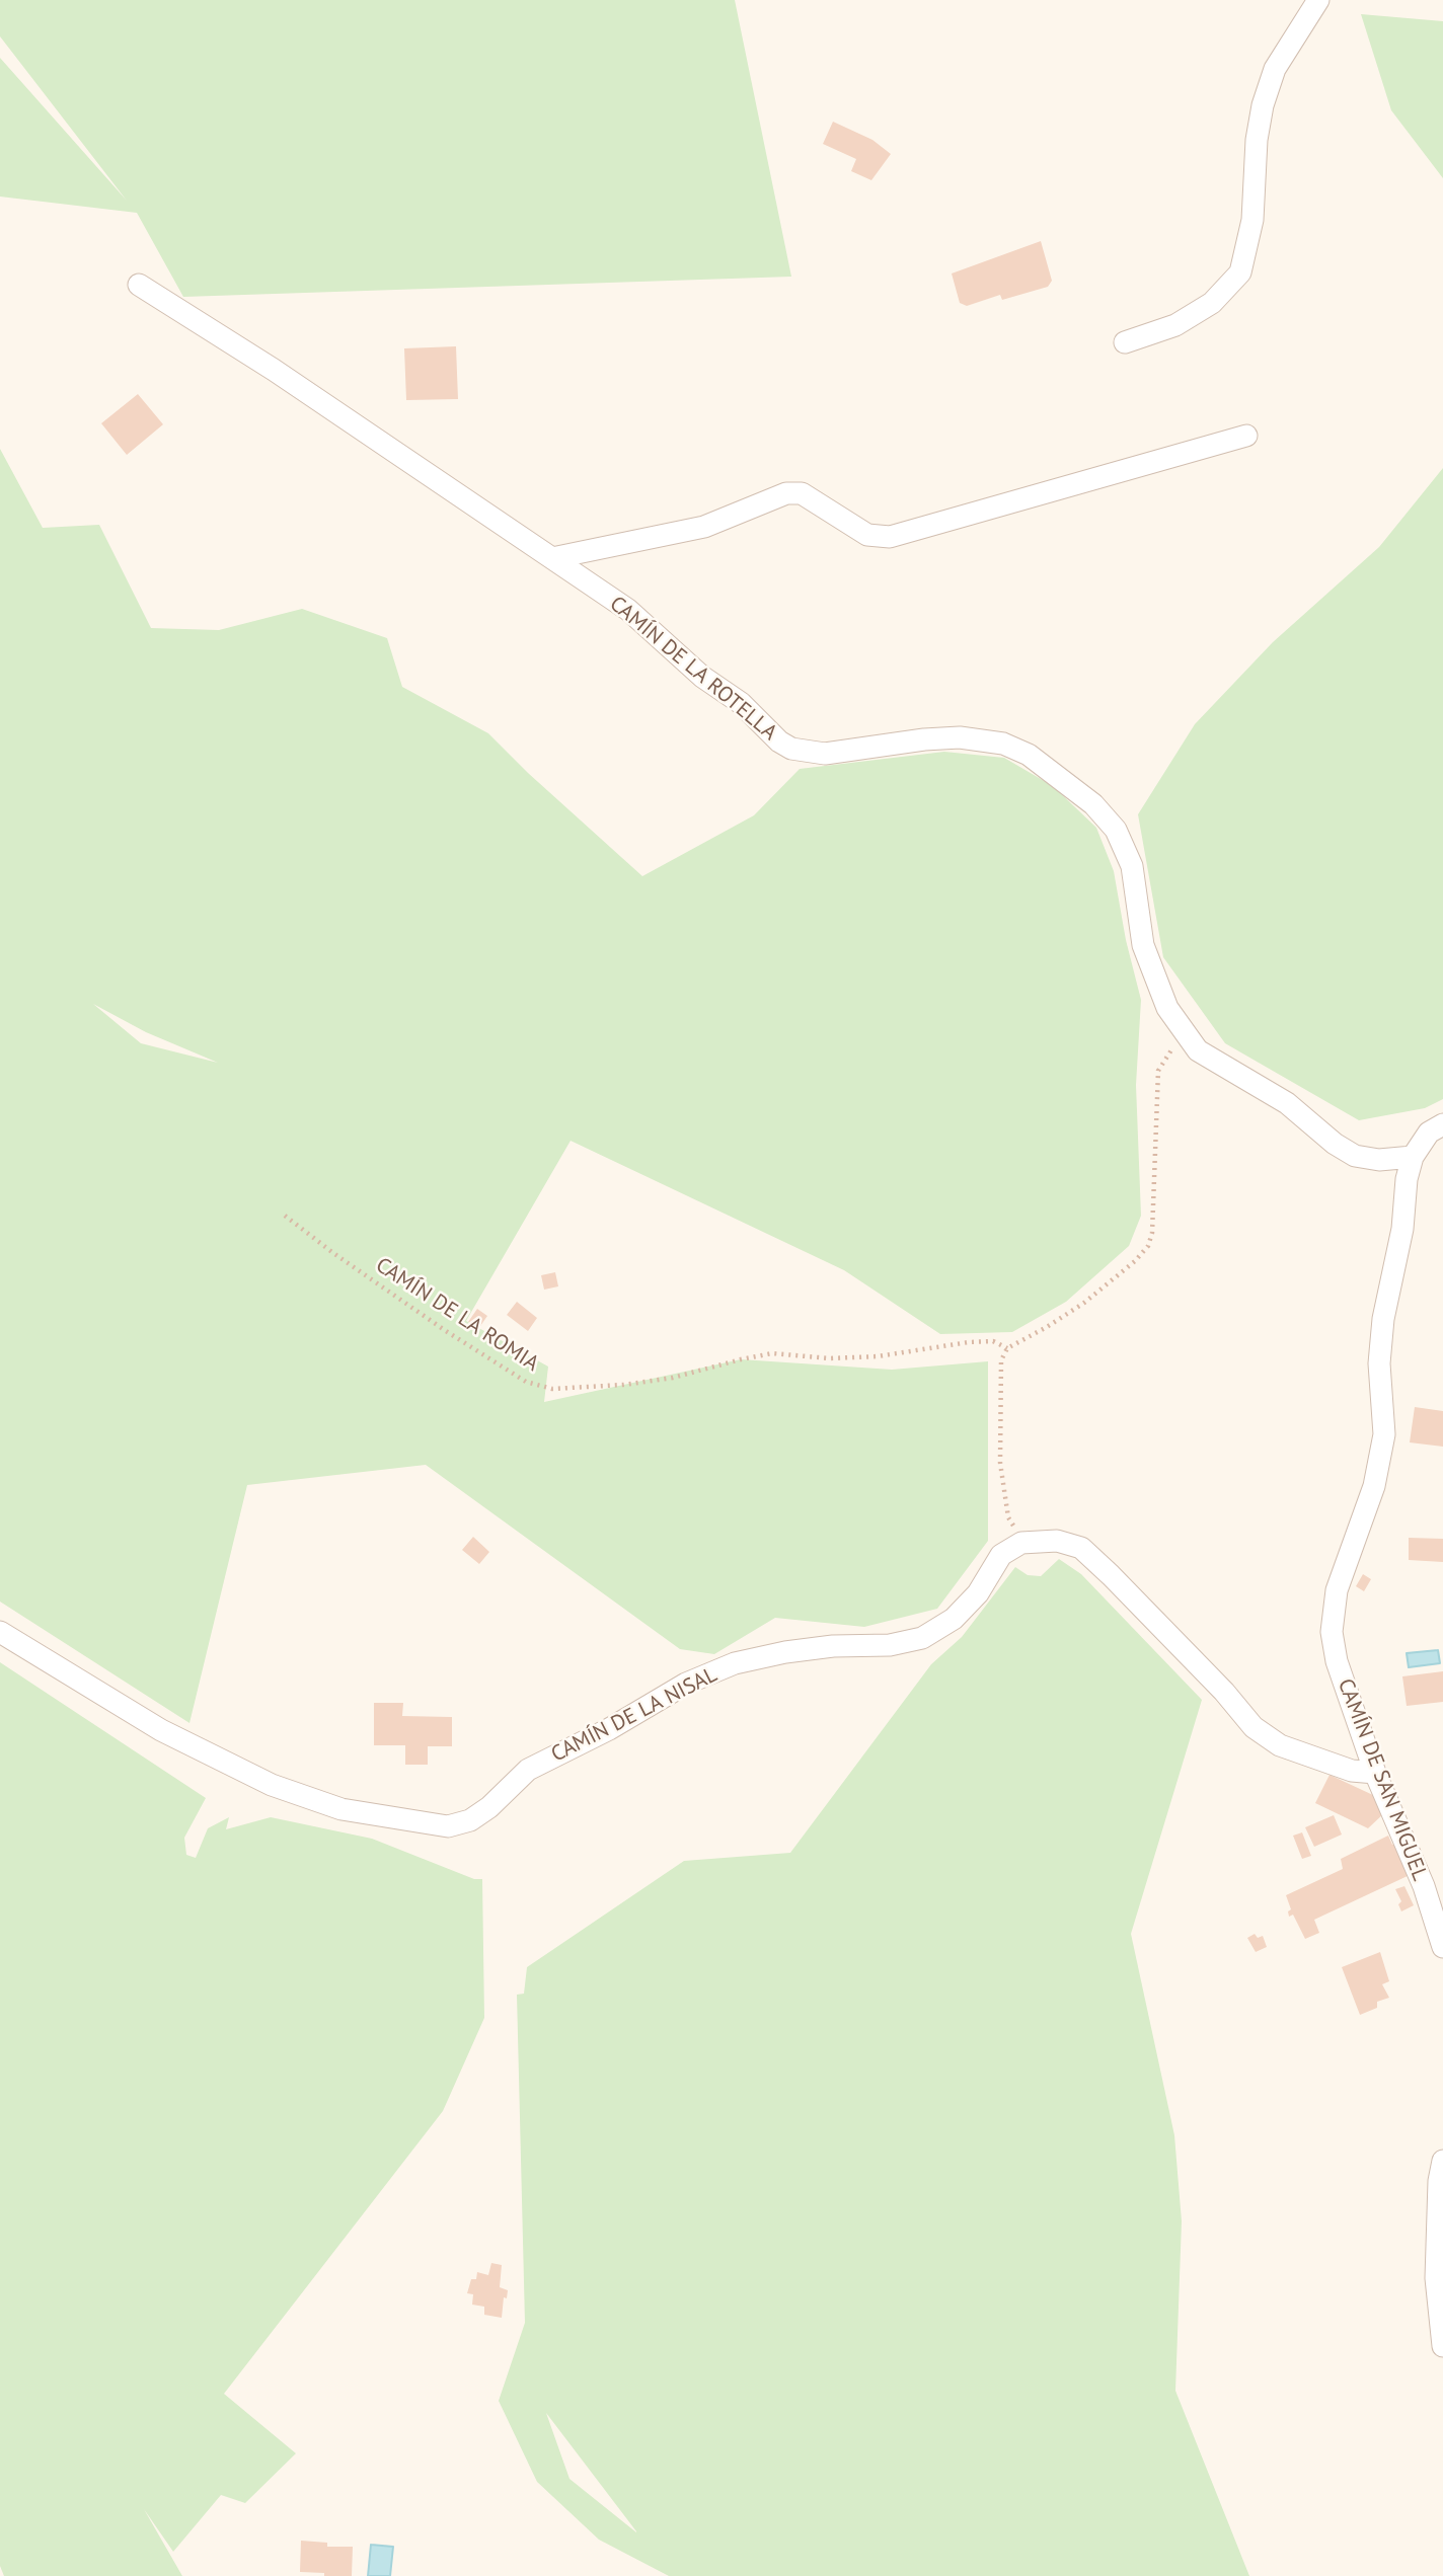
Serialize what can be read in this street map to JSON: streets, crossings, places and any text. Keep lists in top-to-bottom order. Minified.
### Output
{"streets":{"street":["CAMÍN DE LA ROTELLA","CAMÍN DE LA NISAL","CAMÍN DE SAN MIGUEL"],"path":["CAMÍN DE LA ROMIA"]},"crossings":[["CAMÍN DE LA ROTELLA","CAMÍN DE SAN MIGUEL"]]}
